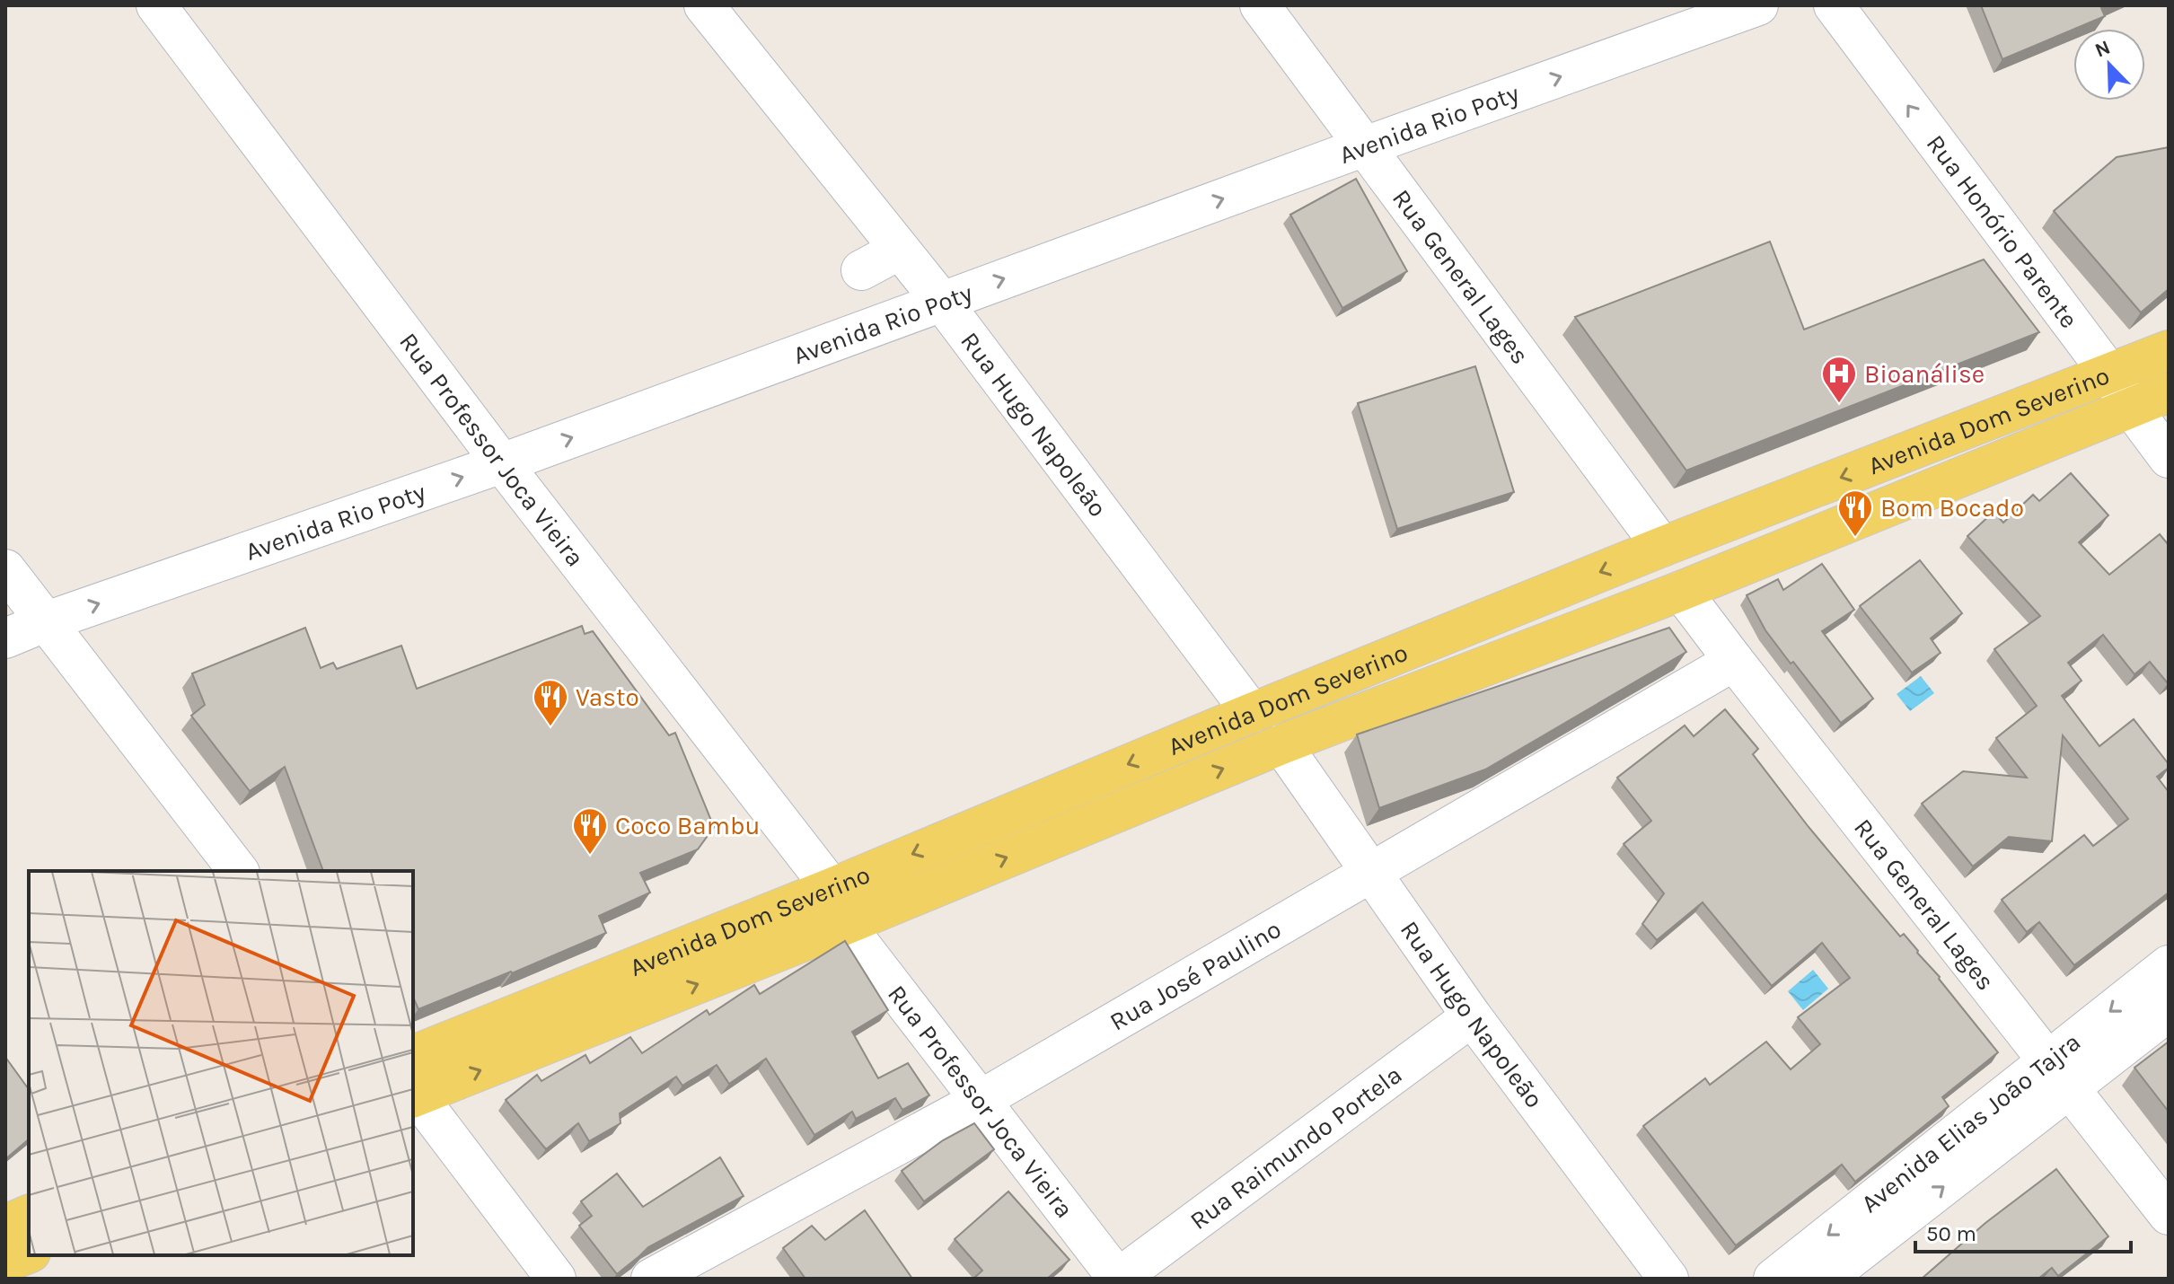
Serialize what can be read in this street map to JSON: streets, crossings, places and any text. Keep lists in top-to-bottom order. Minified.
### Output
{"streets":{"main road":["Avenida Dom Severino"],"street":["Avenida Rio Poty","Rua Honório Parente","Rua General Lages","Rua Hugo Napoleão","Rua Professor Joca Vieira","Rua José Paulino","Avenida Elias João Tajra","Rua Raimundo Portela"]},"crossings":[["Avenida Rio Poty","Rua General Lages"],["Avenida Rio Poty","Rua Hugo Napoleão"],["Avenida Rio Poty","Rua Professor Joca Vieira"],["Rua Honório Parente","Avenida Dom Severino"],["Rua General Lages","Avenida Dom Severino"],["Rua General Lages","Rua José Paulino"],["Rua General Lages","Avenida Elias João Tajra"],["Avenida Dom Severino","Rua Hugo Napoleão"],["Avenida Dom Severino","Rua Professor Joca Vieira"],["Rua Hugo Napoleão","Rua José Paulino"],["Rua Hugo Napoleão","Rua Raimundo Portela"],["Rua Professor Joca Vieira","Rua José Paulino"],["Rua Professor Joca Vieira","Rua Raimundo Portela"]],"one_way":["Avenida Rio Poty","Rua Honório Parente"],"places":{"hospital":["Bioanálise"],"restaurant":["Bom Bocado","Vasto","Coco Bambu"]},"scale_bar":"50 m","north":"top left"}
